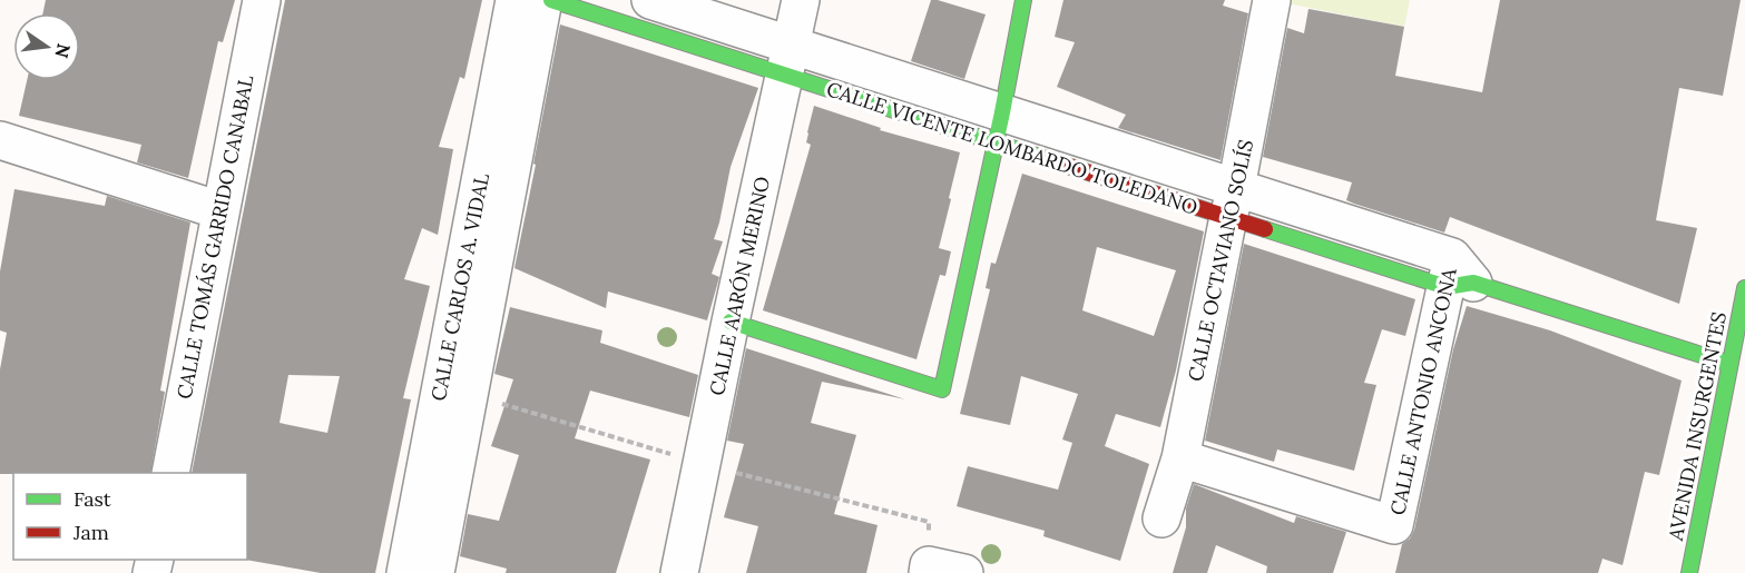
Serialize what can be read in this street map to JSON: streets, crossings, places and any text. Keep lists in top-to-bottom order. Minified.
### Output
{"streets":{"street":["CALLE VICENTE LOMBARDO TOLEDANO","CALLE TOMÁS GARRIDO CANABAL","CALLE OCTAVIANO SOLÍS","CALLE AARÓN MERINO","CALLE CARLOS A. VIDAL","CALLE ANTONIO ANCONA","AVENIDA INSURGENTES"]},"crossings":[["CALLE VICENTE LOMBARDO TOLEDANO","CALLE OCTAVIANO SOLÍS"],["CALLE VICENTE LOMBARDO TOLEDANO","CALLE AARÓN MERINO"],["CALLE VICENTE LOMBARDO TOLEDANO","CALLE ANTONIO ANCONA"],["CALLE VICENTE LOMBARDO TOLEDANO","AVENIDA INSURGENTES"],["CALLE OCTAVIANO SOLÍS","CALLE ANTONIO ANCONA"]],"legend":["Fast","Jam"],"north":"right"}
